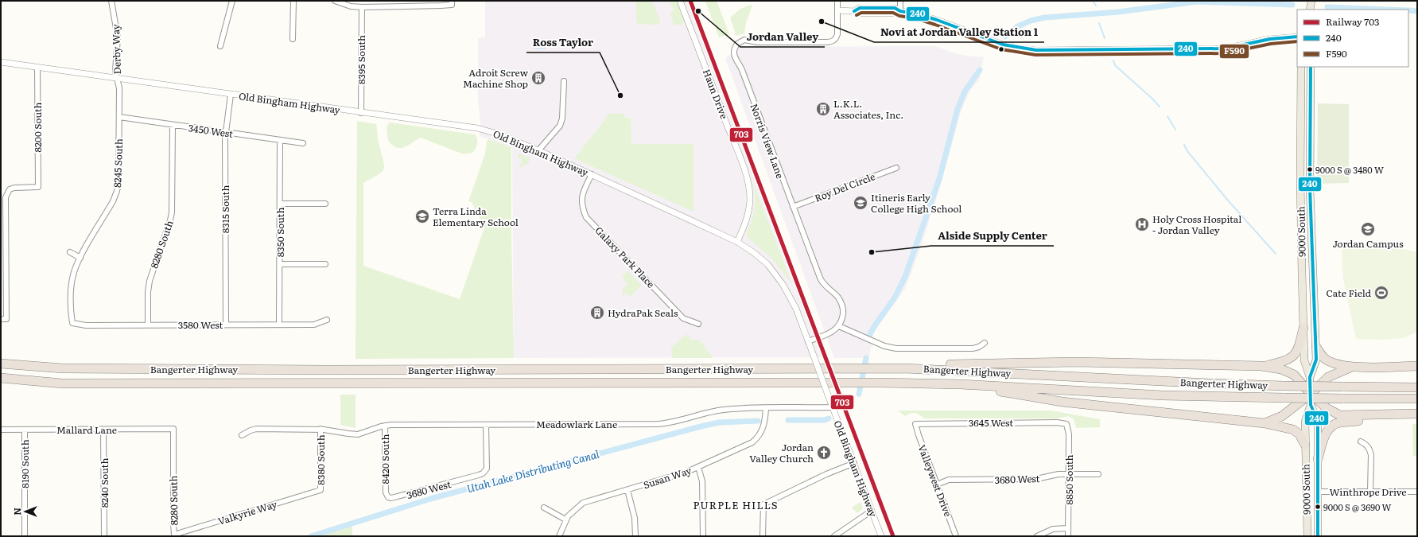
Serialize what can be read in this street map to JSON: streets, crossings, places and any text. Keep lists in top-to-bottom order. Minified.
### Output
{"streets":{"highway":["Bangerter Highway"],"main road":["9000 South"],"street":["Derby Way","8395 South","Haun Drive","Old Bingham Highway","8200 South","3450 West","Norris View Lane","8245 South","Roy Del Circle","8315 South","8350 South","8280 South","Galaxy Park Place","3580 West","3645 West","Meadowlark Lane","Mallard Lane","8420 South","8380 South","8190 South","Susan Way","3680 West","8850 South","Valleywest Drive","8240 South","Winthrope Drive","Valkyrie Way"]},"crossings":[["Derby Way","Old Bingham Highway"],["Derby Way","8245 South"],["8395 South","Old Bingham Highway"],["Haun Drive","Old Bingham Highway"],["Old Bingham Highway","8200 South"],["Old Bingham Highway","8245 South"],["Old Bingham Highway","8315 South"],["Old Bingham Highway","Galaxy Park Place"],["Old Bingham Highway","Meadowlark Lane"],["3450 West","8245 South"],["3450 West","8315 South"],["3450 West","8350 South"],["3450 West","8280 South"],["Norris View Lane","Roy Del Circle"],["8245 South","3580 West"],["8315 South","3580 West"],["9000 South","Winthrope Drive"],["8350 South","3580 West"],["8280 South","3580 West"],["8280 South","Mallard Lane"],["8280 South","Valkyrie Way"],["3645 West","8850 South"],["3645 West","Valleywest Drive"],["Meadowlark Lane","8420 South"],["Meadowlark Lane","8380 South"],["Meadowlark Lane","Susan Way"],["Meadowlark Lane","3680 West"],["Mallard Lane","8190 South"],["Mallard Lane","8240 South"],["8420 South","3680 West"],["8380 South","Valkyrie Way"],["3680 West","8850 South"],["3680 West","Valleywest Drive"]],"districts":["PURPLE HILLS"],"water":["Utah Lake Distributing Canal"],"places":{"other":["Jordan Valley","Novi at Jordan Valley Station 1","Ross Taylor","9000 S @ 3480 W","Alside Supply Center","9000 S @ 3690 W"],"building":["Adroit Screw Machine Shop","L.K.L. Associates, Inc.","HydraPak Seals"],"school or university":["Itineris Early College High School","Terra Linda Elementary School","Jordan Campus"],"hospital":["Holy Cross Hospital - Jordan Valley"],"sports":["Cate Field"],"church":["Jordan Valley Church"]},"lines":["rail line 703","transit line 240","transit line F590"],"legend":["Railway 703","240","F590"],"north":"left"}
